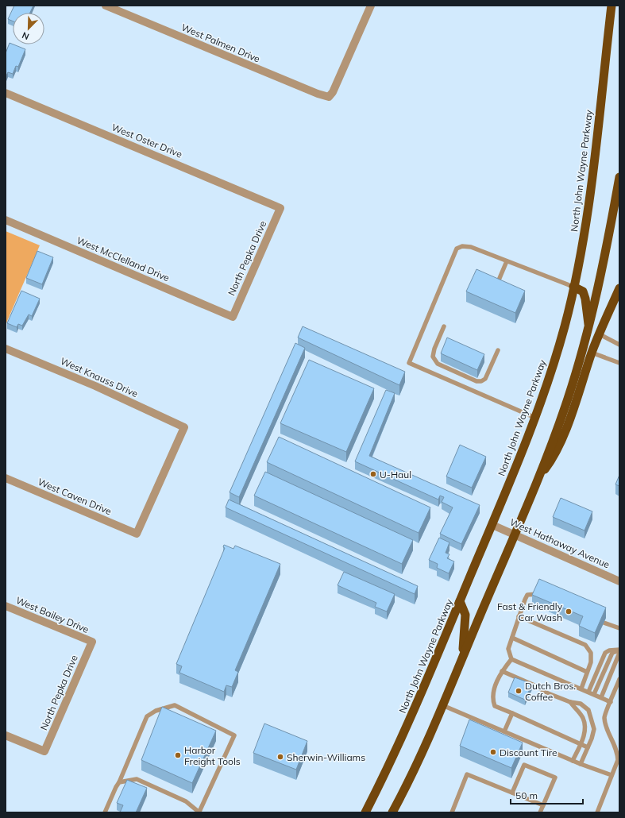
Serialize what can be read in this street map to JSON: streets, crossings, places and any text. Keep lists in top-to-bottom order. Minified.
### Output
{"streets":{"highway":["North John Wayne Parkway"],"street":["West Palmen Drive","West Oster Drive","North Pepka Drive","West McClelland Drive","West Knauss Drive","West Caven Drive","West Hathaway Avenue","West Bailey Drive"]},"crossings":[["West Oster Drive","North Pepka Drive"],["North John Wayne Parkway","West Hathaway Avenue"],["North Pepka Drive","West McClelland Drive"],["North Pepka Drive","West Bailey Drive"],["West Knauss Drive","West Caven Drive"]],"places":["U-Haul","Fast & Friendly Car Wash","Dutch Bros. Coffee","Discount Tire","Harbor Freight Tools","Sherwin-Williams"],"scale_bar":"50 m","north":"bottom left"}
